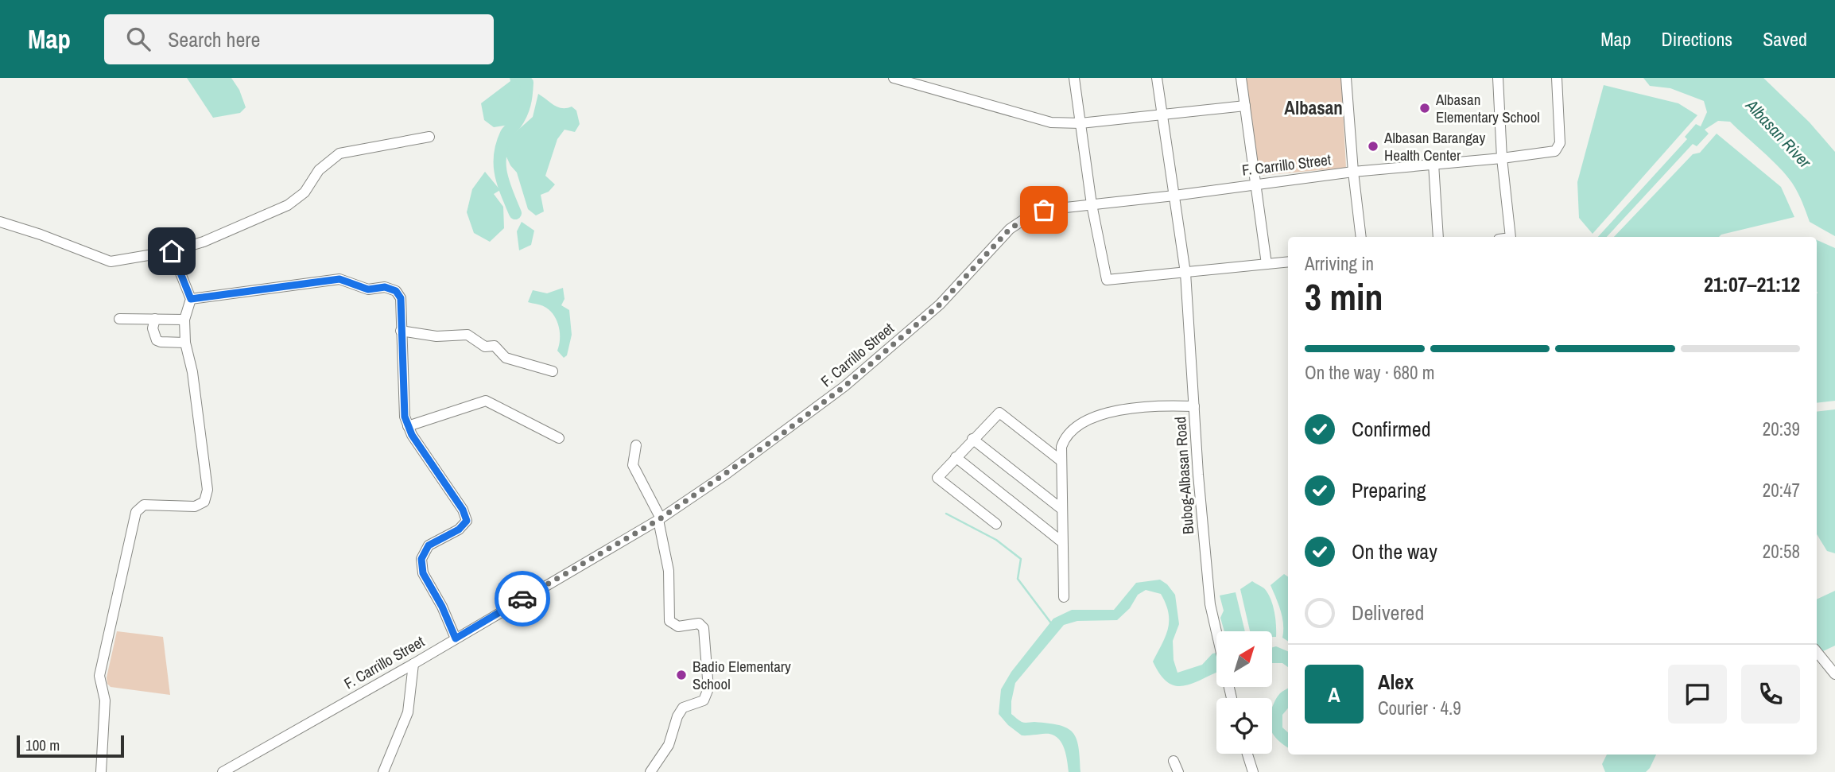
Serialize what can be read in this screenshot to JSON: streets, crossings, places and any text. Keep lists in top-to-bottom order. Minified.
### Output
{"streets":{"street":["F. Carrillo Street","Bubog-Albasan Road"]},"crossings":[["F. Carrillo Street","Bubog-Albasan Road"]],"districts":["Albasan"],"water":["Albasan River"],"places":["Albasan Elementary School","Albasan Barangay Health Center","Badio Elementary School"],"scale_bar":"100 m","north":"top right","page":{"header":"Map","search":"Search here","nav":["Map","Directions","Saved"],"heading":["3 min","Arriving in","21:07–21:12"],"panel":["Alex","Courier · 4.9"],"bar":"On the way · 680 m","list":[["Confirmed","20:39"],["Preparing","20:47"],["On the way","20:58"],"Delivered"],"round":"A","scale":"100 m"}}
